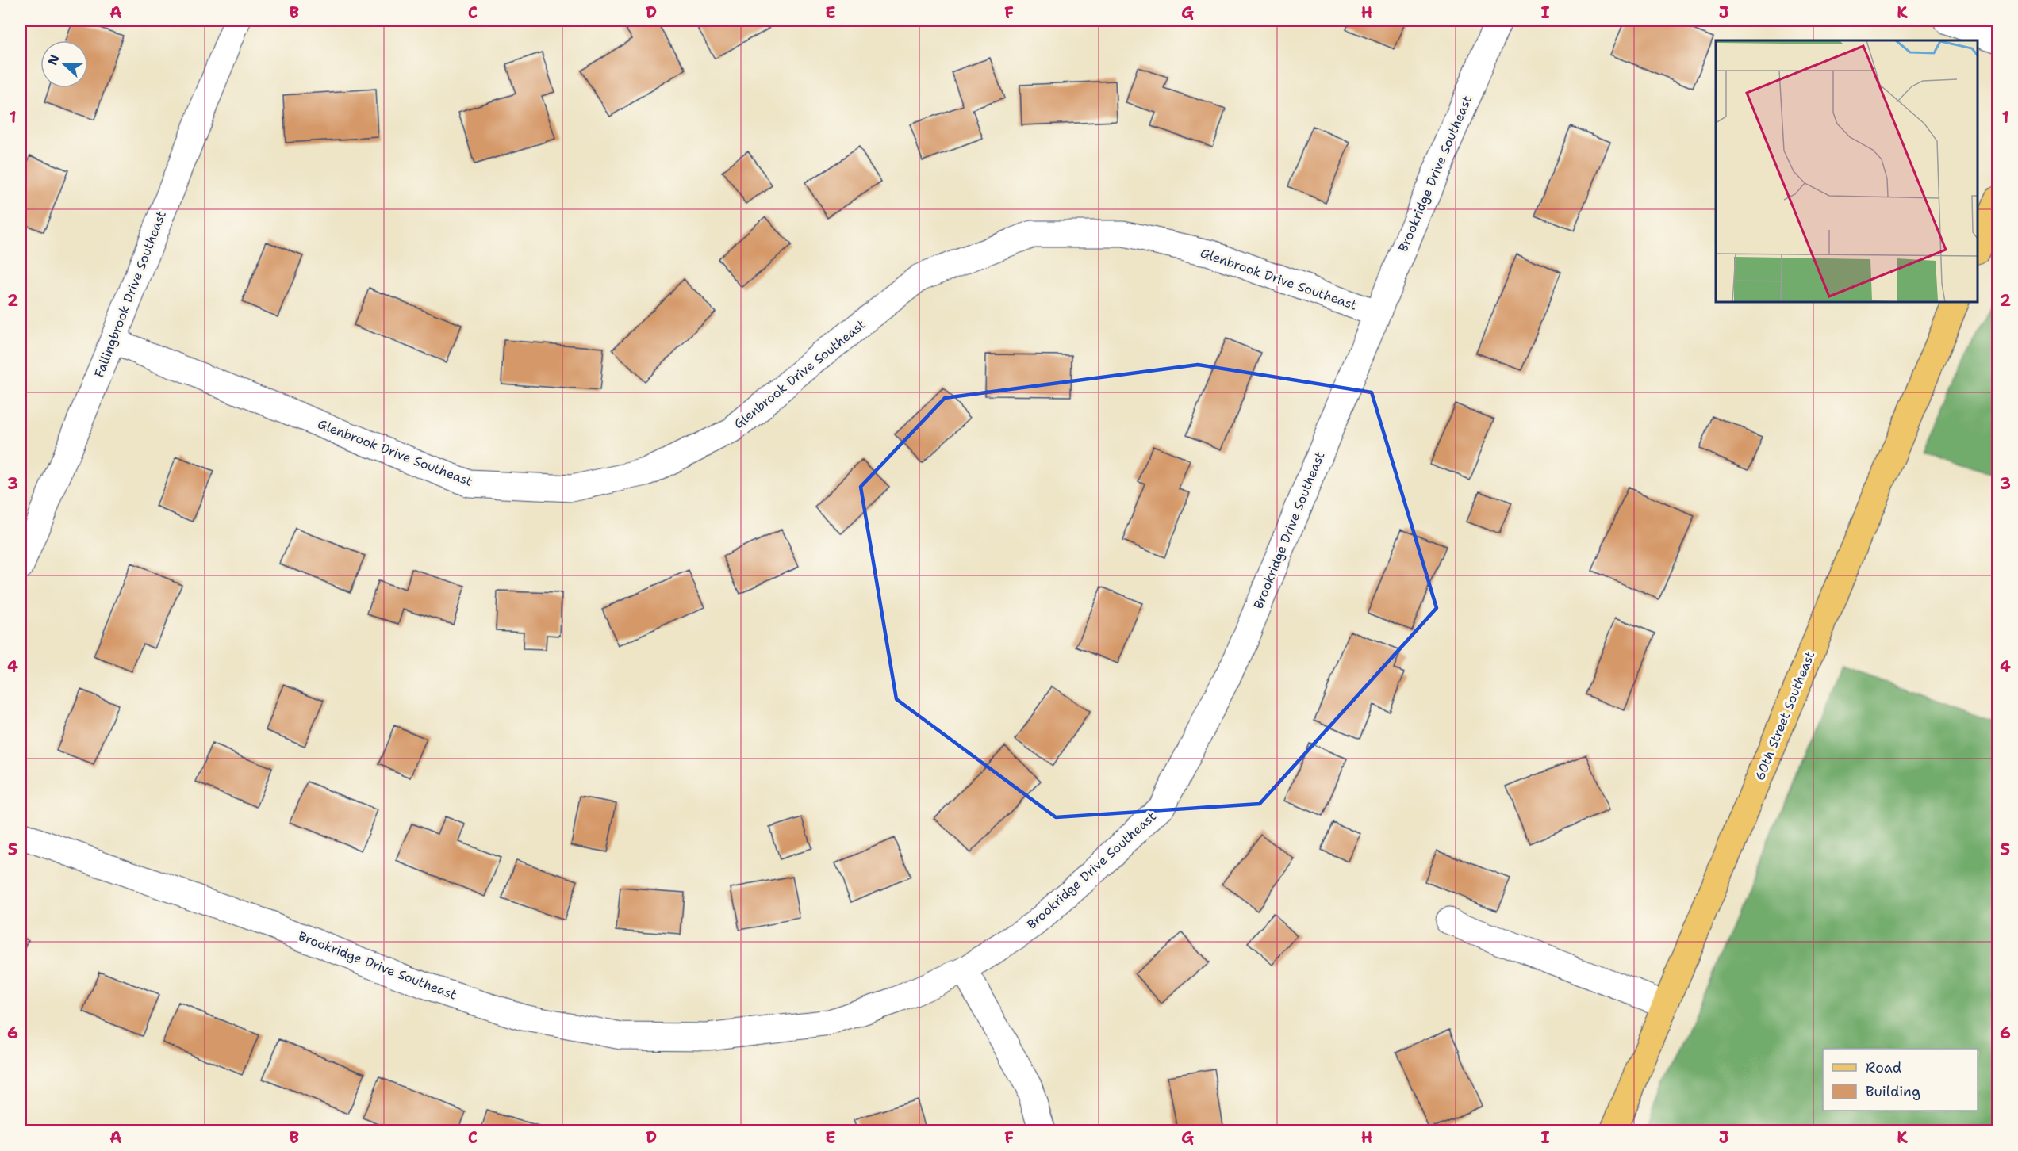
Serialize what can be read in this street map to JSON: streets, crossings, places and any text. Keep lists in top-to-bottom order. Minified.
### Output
{"streets":{"main road":["60th Street Southeast"],"street":["Brookridge Drive Southeast","Glenbrook Drive Southeast","Fallingbrook Drive Southeast"]},"crossings":[["Brookridge Drive Southeast","Glenbrook Drive Southeast"],["Glenbrook Drive Southeast","Fallingbrook Drive Southeast"]],"legend":["Road","Building"],"north":"left","grid":{"columns":["A","B","C","D","E","F","G","H","I","J","K"],"rows":["1","2","3","4","5","6"]}}
